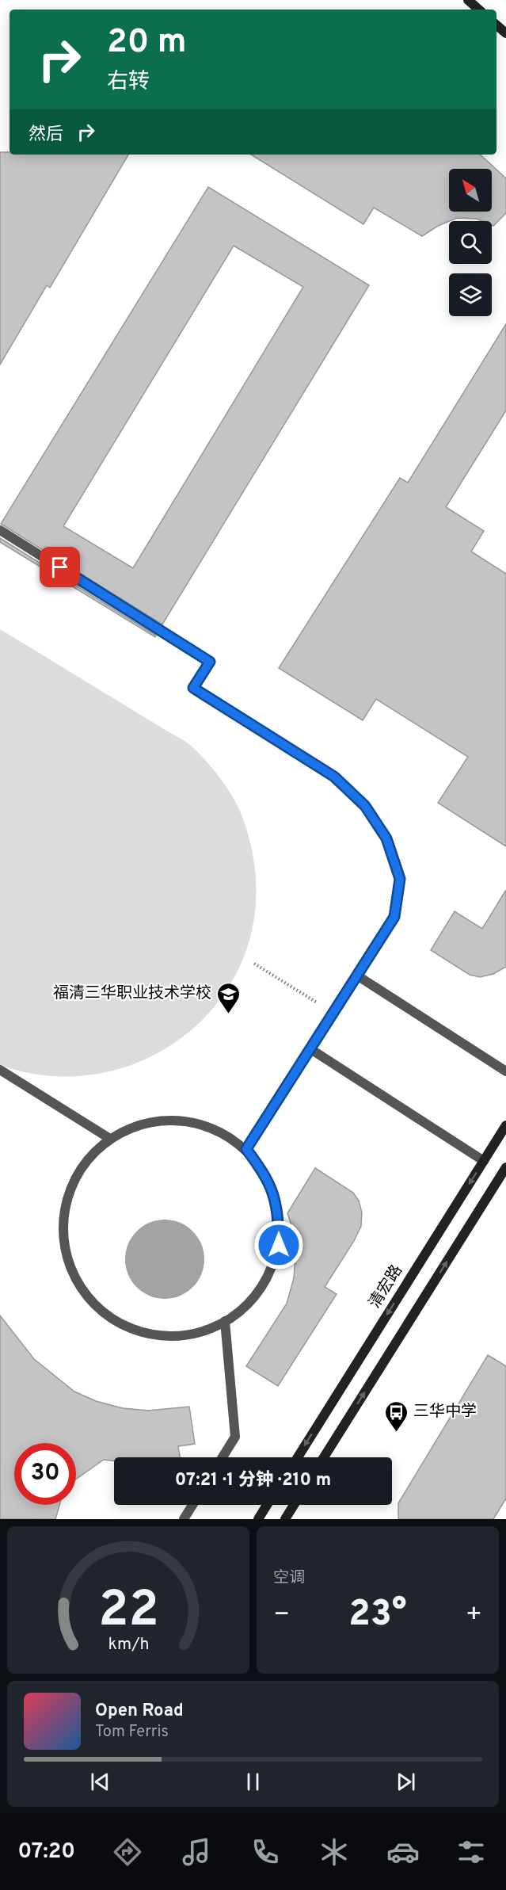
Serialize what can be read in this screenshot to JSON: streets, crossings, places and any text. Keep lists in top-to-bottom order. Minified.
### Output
{"streets":{"street":["清宏路"]},"places":{"school or university":["福清三华职业技术学校"],"bus stop":["三华中学"]},"north":"top left","page":{"turn":["20 m","右转"],"then":"然后","limit":"30","trip":"07:21 · 1 分钟 · 210 m","tile":"空调","heat":["−","23°","+"],"song":["Open Road","Tom Ferris"],"tabs":"07:20","gauge":["22","km/h"]}}
